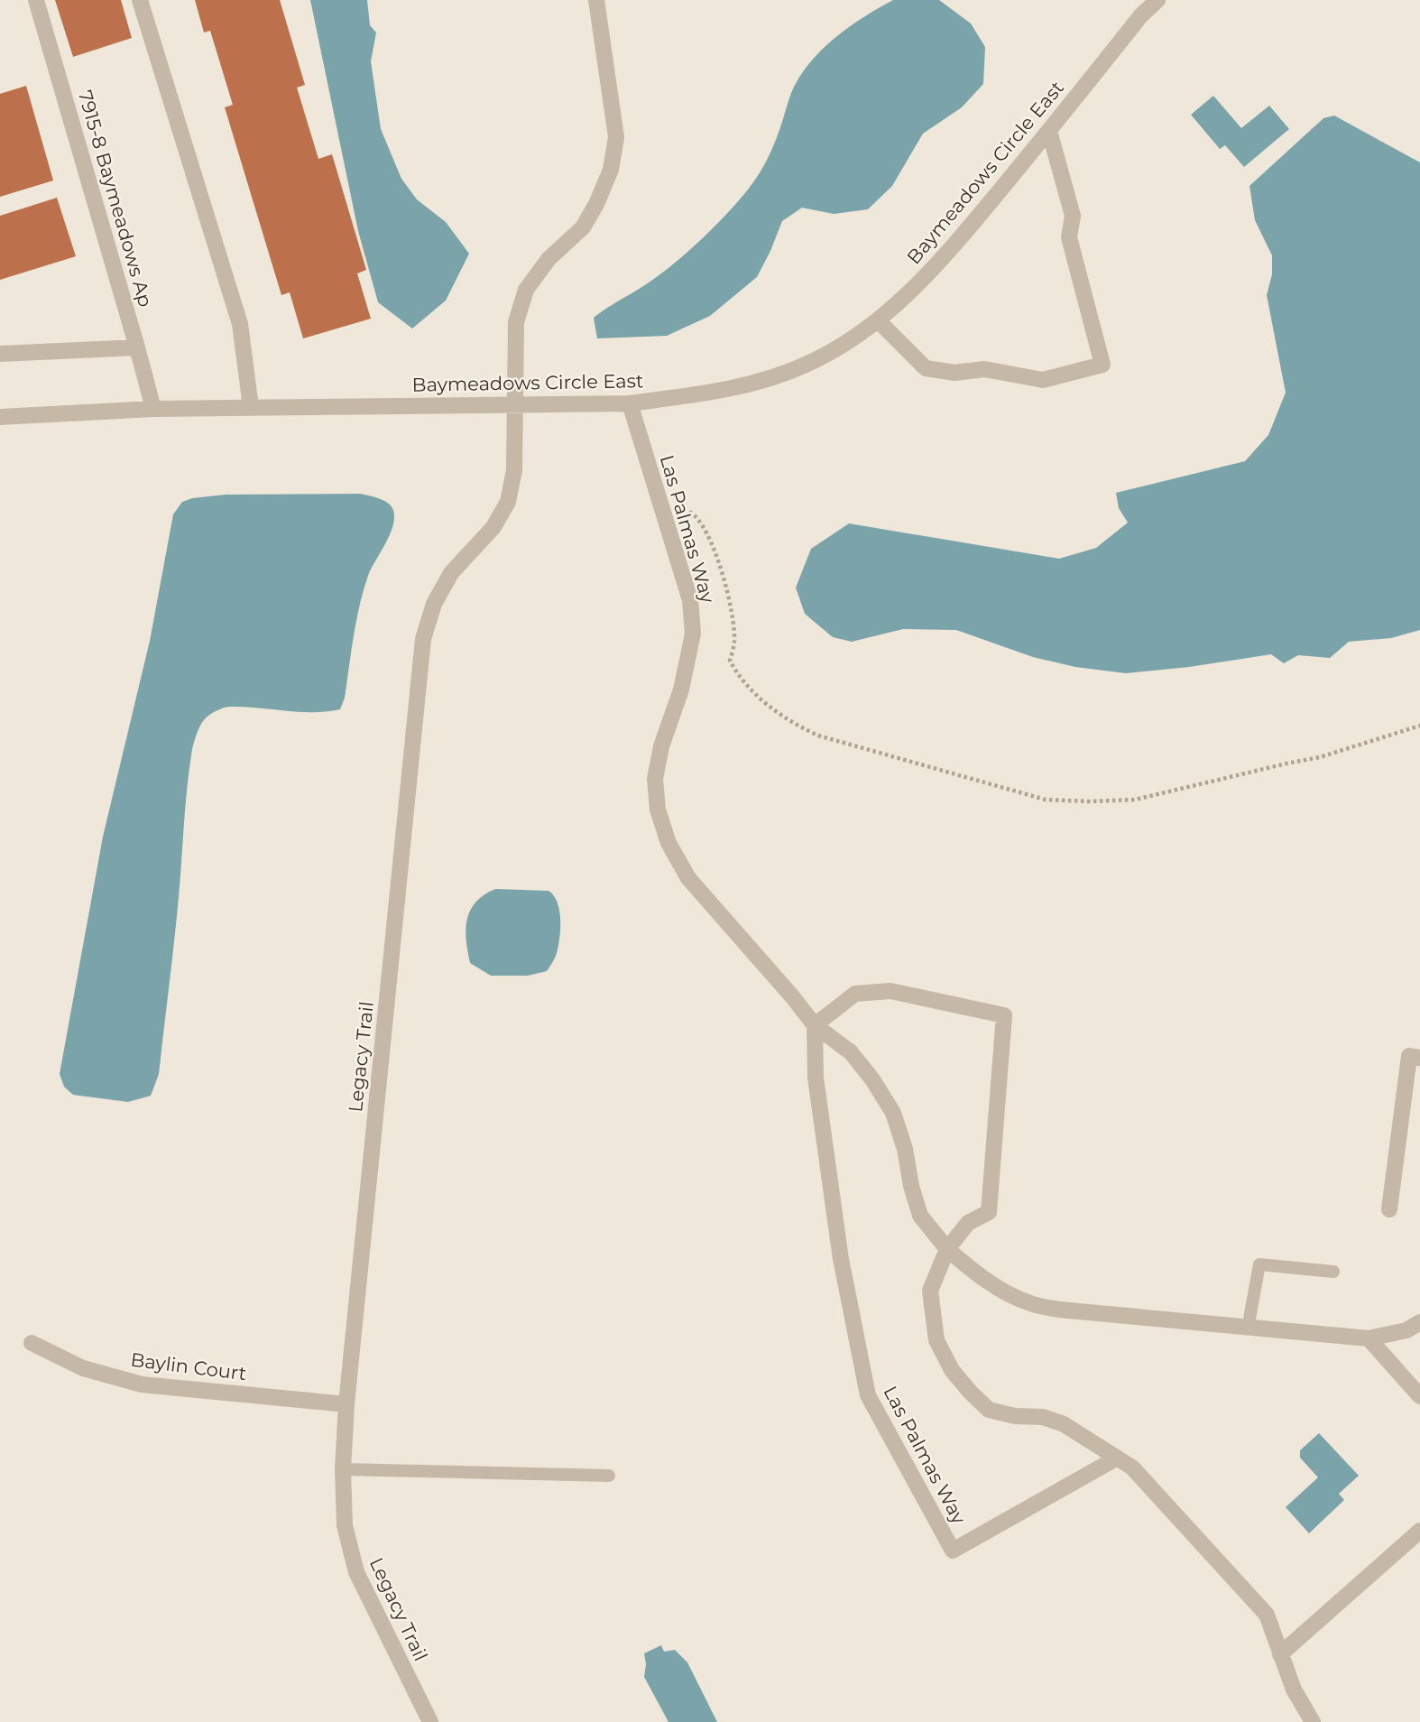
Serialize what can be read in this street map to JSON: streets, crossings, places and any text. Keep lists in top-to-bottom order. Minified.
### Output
{"streets":{"street":["Baymeadows Circle East","7915-8 Baymeadows Ap","Las Palmas Way","Legacy Trail","Baylin Court"]},"crossings":[["Baymeadows Circle East","7915-8 Baymeadows Ap"],["Baymeadows Circle East","Las Palmas Way"],["Baymeadows Circle East","Legacy Trail"],["Legacy Trail","Baylin Court"]]}
